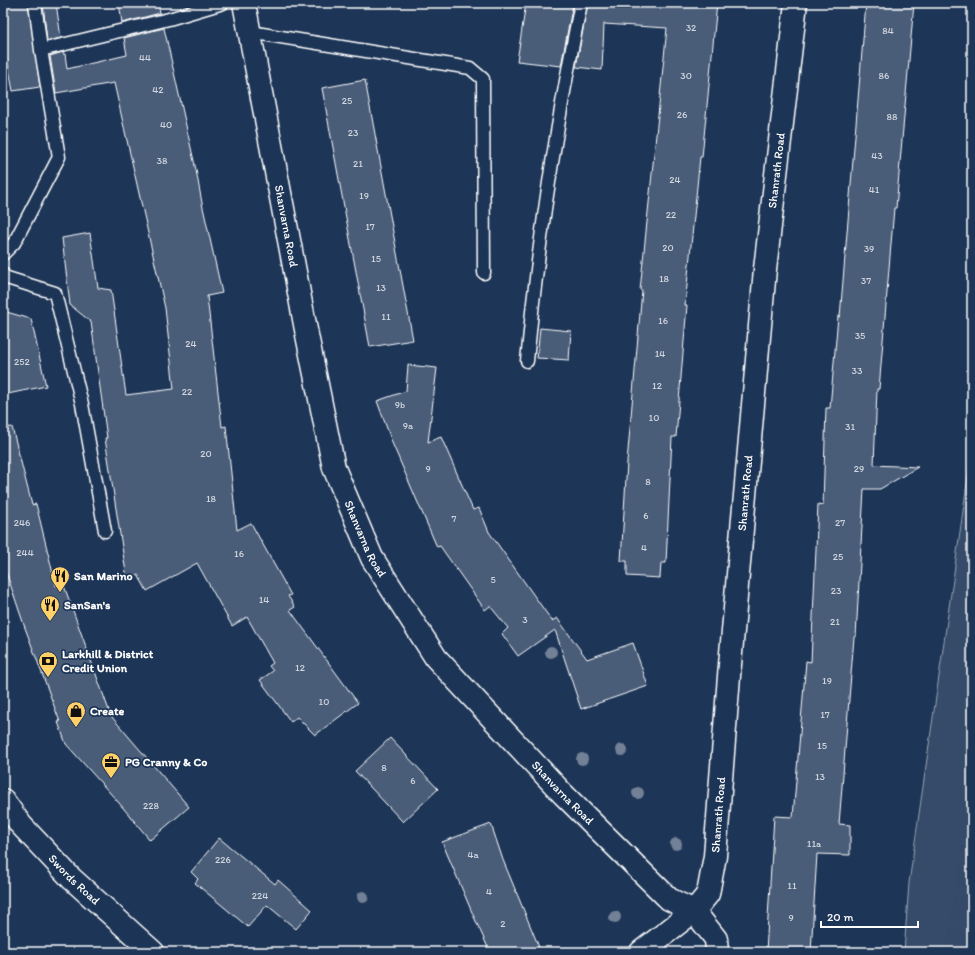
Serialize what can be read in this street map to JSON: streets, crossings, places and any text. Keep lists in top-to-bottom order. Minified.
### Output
{"streets":{"street":["Shanrath Road","Shanvarna Road","Swords Road"]},"crossings":[["Shanrath Road","Shanvarna Road"]],"places":{"restaurant":["San Marino","SanSan's"],"bank":["Larkhill & District Credit Union"],"shop":["Create"],"office":["PG Cranny & Co"]},"house_numbers":["32","84","44","30","86","42","25","26","88","40","23","43","38","21","24","41","19","22","17","20","39","15","18","37","13","11","16","35","24","14","252","33","12","22","9b","10","9a","31","20","9","29","8","18","6","7","246","27","4","244","16","25","5","23","14","3","21","12","19","10","17","15","8","13","6","228","11a","4a","226","11","4","224","9","2"],"scale_bar":"20 m"}
